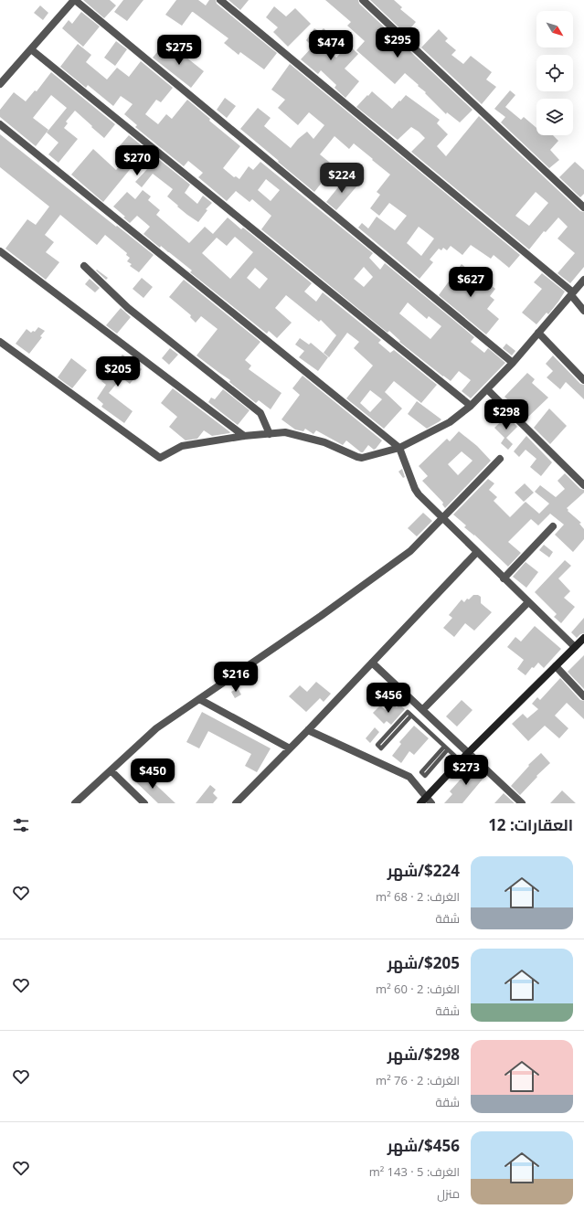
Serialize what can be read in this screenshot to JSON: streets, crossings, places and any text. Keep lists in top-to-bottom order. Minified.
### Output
{"north":"bottom right","page":{"price":["$295","$474","$275","$270","$224","$627","$205","$298","$216","$456","$273","$450"],"heading":"العقارات: 12","list":[{"name":"$224/شهر","note":"الغرف: 2 · 68 m² · شقة"},{"name":"$205/شهر","note":"الغرف: 2 · 60 m² · شقة"},{"name":"$298/شهر","note":"الغرف: 2 · 76 m² · شقة"},{"name":"$456/شهر","note":"الغرف: 5 · 143 m² · منزل"}]}}
